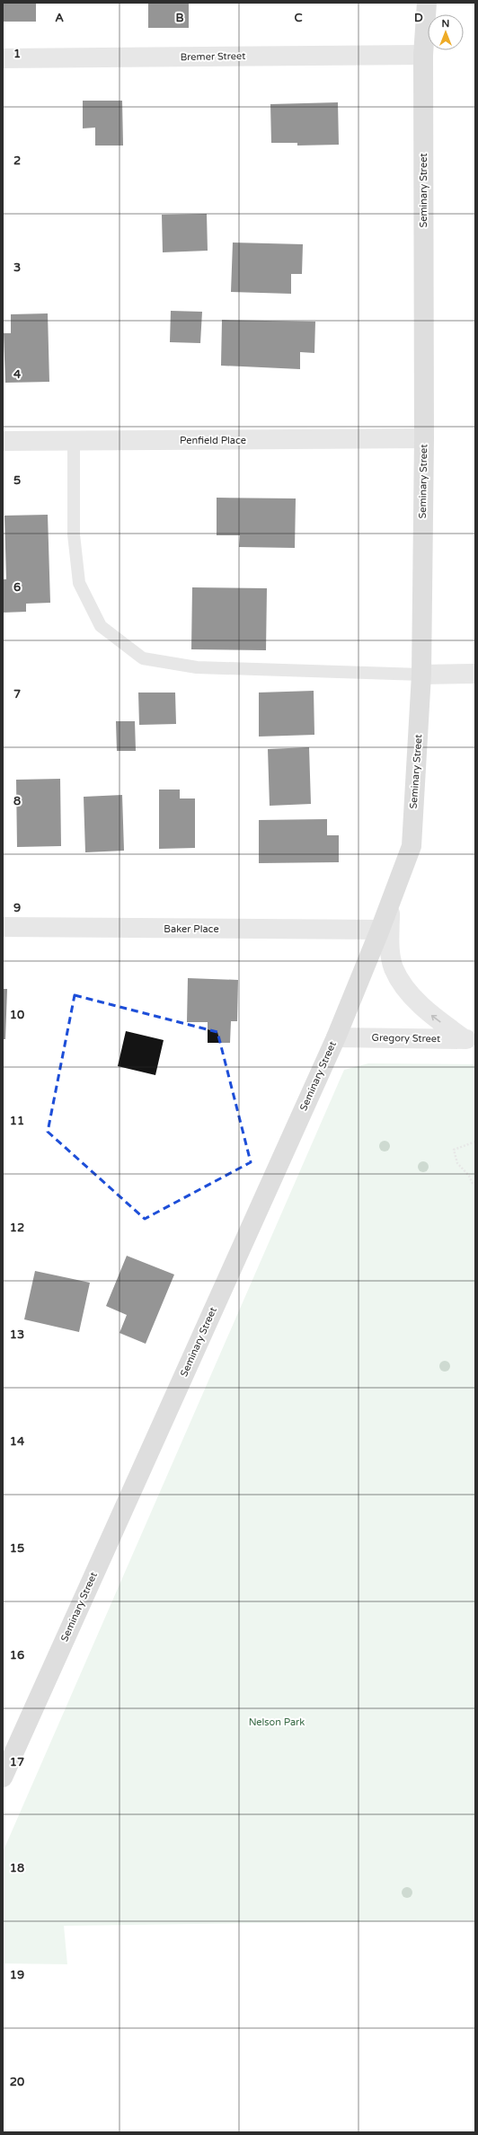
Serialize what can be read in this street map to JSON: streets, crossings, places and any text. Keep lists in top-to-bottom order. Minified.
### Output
{"streets":{"street":["Bremer Street","Seminary Street","Penfield Place","Baker Place","Gregory Street"]},"crossings":[["Bremer Street","Seminary Street"],["Seminary Street","Penfield Place"],["Seminary Street","Baker Place"],["Seminary Street","Gregory Street"]],"parks":["Nelson Park"],"north":"top","grid":{"columns":["A","B","C","D"],"rows":["1","2","3","4","5","6","7","8","9","10","11","12","13","14","15","16","17","18","19","20"]}}
